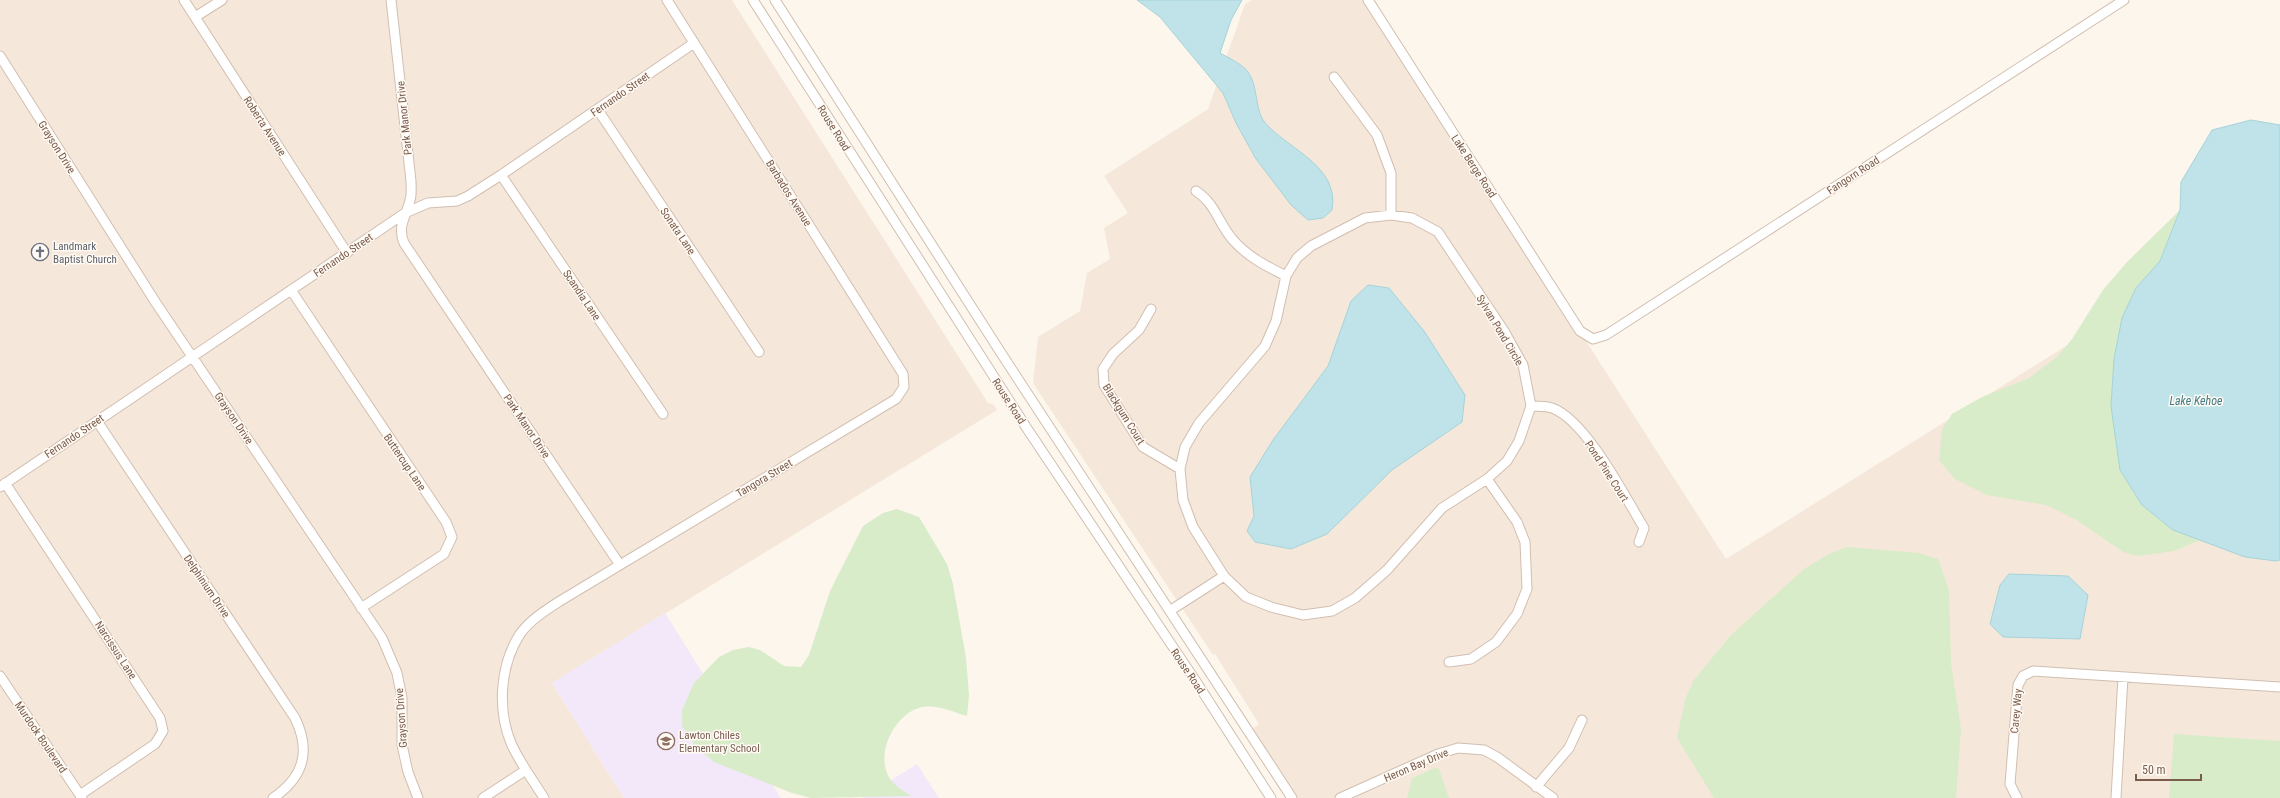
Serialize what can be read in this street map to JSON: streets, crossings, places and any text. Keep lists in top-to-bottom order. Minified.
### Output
{"streets":{"street":["Fernando Street","Park Manor Drive","Roberta Avenue","Rouse Road","Grayson Drive","Lake Berge Road","Fangorn Road","Barbados Avenue","Sonata Lane","Scandia Lane","Sylvan Pond Circle","Blackgum Court","Buttercup Lane","Pond Pine Court","Tangora Street","Delphinium Drive","Narcissus Lane","Carey Way","Murdock Boulevard","Heron Bay Drive"]},"crossings":[["Fernando Street","Park Manor Drive"],["Fernando Street","Roberta Avenue"],["Fernando Street","Grayson Drive"],["Fernando Street","Barbados Avenue"],["Fernando Street","Sonata Lane"],["Fernando Street","Scandia Lane"],["Fernando Street","Buttercup Lane"],["Fernando Street","Delphinium Drive"],["Fernando Street","Narcissus Lane"],["Park Manor Drive","Tangora Street"],["Grayson Drive","Buttercup Lane"],["Lake Berge Road","Fangorn Road"],["Barbados Avenue","Tangora Street"],["Sylvan Pond Circle","Blackgum Court"],["Sylvan Pond Circle","Pond Pine Court"],["Narcissus Lane","Murdock Boulevard"]],"water":["Lake Kehoe"],"places":{"church":["Landmark Baptist Church"],"school or university":["Lawton Chiles Elementary School"]},"scale_bar":"50 m"}
